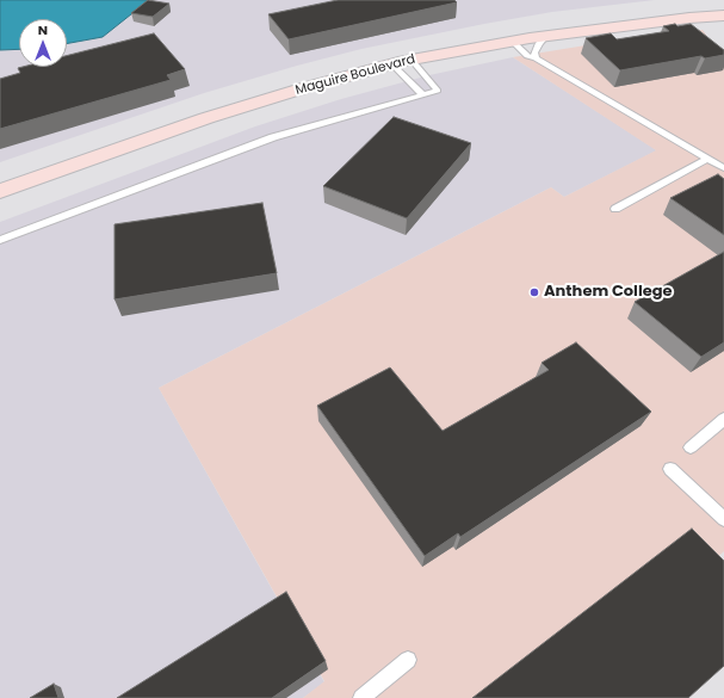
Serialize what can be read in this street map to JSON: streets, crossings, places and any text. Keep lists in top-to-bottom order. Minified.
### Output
{"streets":{"street":["Maguire Boulevard"]},"places":["Anthem College"],"north":"top"}
